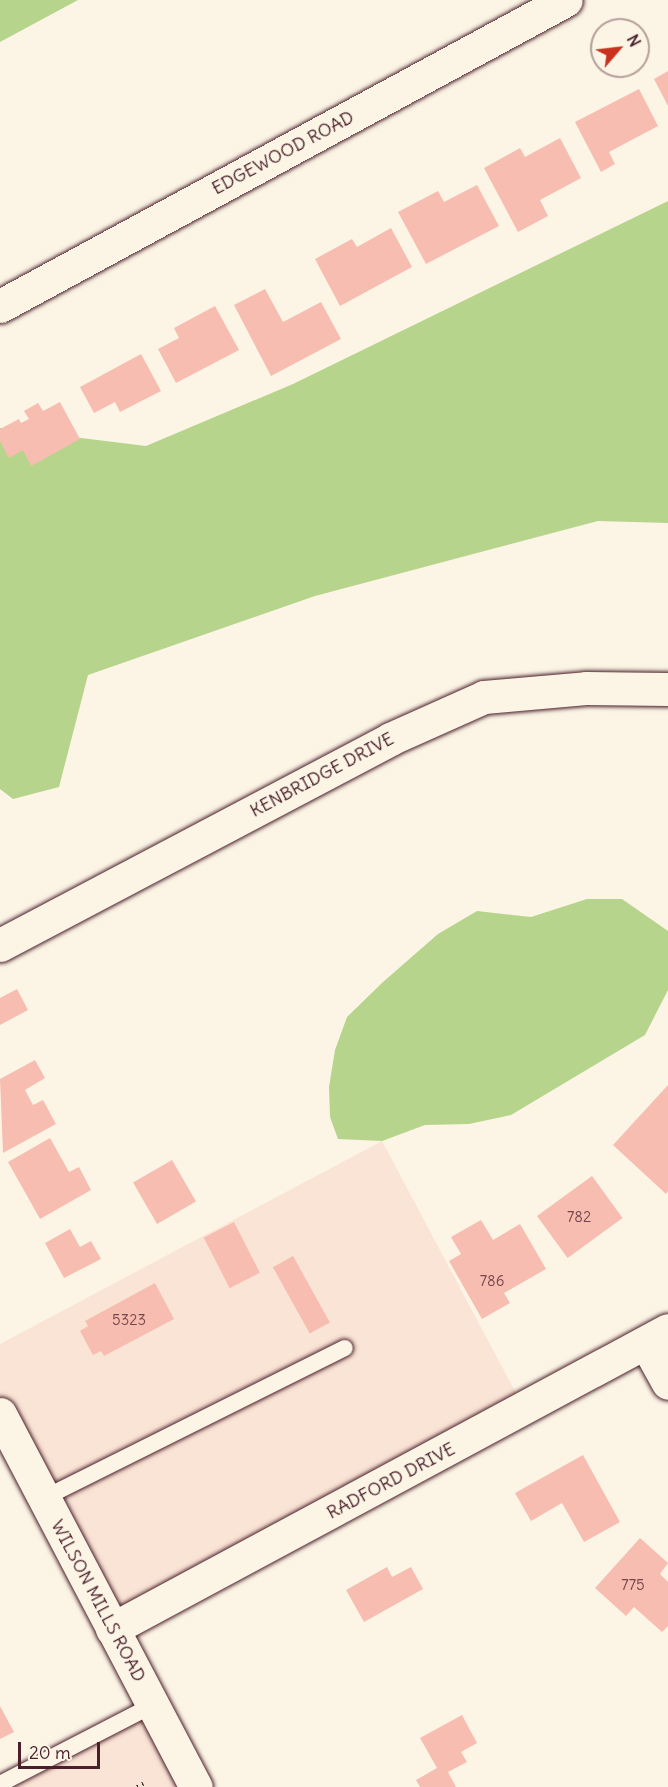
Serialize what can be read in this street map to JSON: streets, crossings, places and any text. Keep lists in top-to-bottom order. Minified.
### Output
{"streets":{"street":["EDGEWOOD ROAD","KENBRIDGE DRIVE","RADFORD DRIVE","WILSON MILLS ROAD"]},"crossings":[["RADFORD DRIVE","WILSON MILLS ROAD"]],"house_numbers":["782","786","5323","775"],"scale_bar":"20 m","north":"top right"}
